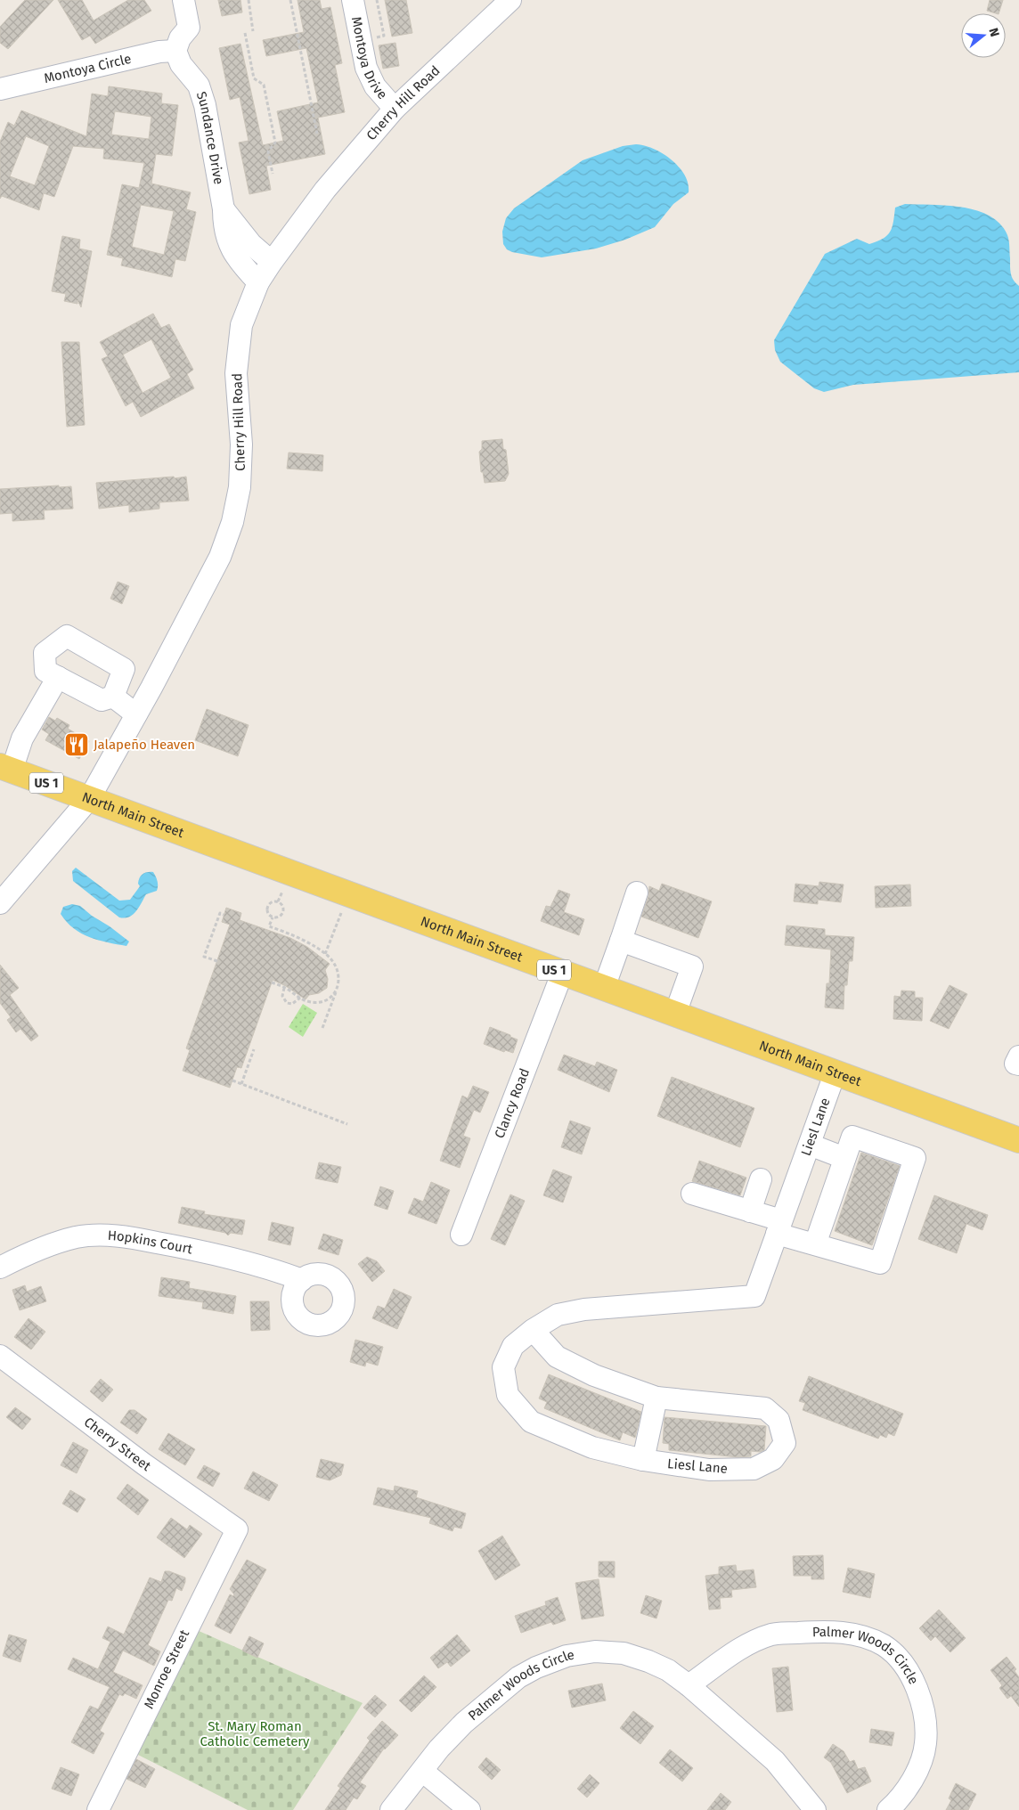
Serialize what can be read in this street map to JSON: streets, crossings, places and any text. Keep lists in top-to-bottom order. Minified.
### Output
{"streets":{"main road":["US 1","North Main Street"],"street":["Montoya Drive","Montoya Circle","Cherry Hill Road","Sundance Drive","Clancy Road","Liesl Lane","Hopkins Court","Cherry Street","Palmer Woods Circle","Monroe Street"]},"crossings":[["Montoya Drive","Cherry Hill Road"],["Montoya Circle","Sundance Drive"],["Cherry Hill Road","Sundance Drive"],["Cherry Hill Road","North Main Street"],["North Main Street","Clancy Road"],["North Main Street","Liesl Lane"],["Cherry Street","Monroe Street"]],"parks":["St. Mary Roman Catholic Cemetery"],"places":{"restaurant":["Jalapeño Heaven"]},"north":"right"}
